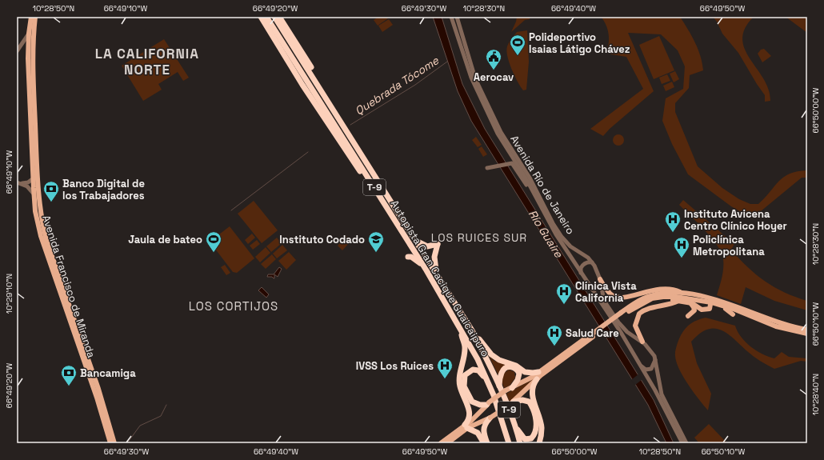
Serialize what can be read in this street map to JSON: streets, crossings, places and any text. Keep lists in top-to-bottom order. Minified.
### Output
{"streets":{"highway":["T-9","Autopista Gran Cacique Guaicaipuro"],"main road":["Avenida Francisco de Miranda"],"street":["Avenida Río de Janeiro"]},"districts":["LA CALIFORNIA NORTE","LOS RUICES SUR","LOS CORTIJOS"],"water":["Quebrada Tócome","Río Guaire"],"places":{"sports":["Polideportivo Isaias Látigo Chávez","Jaula de bateo"],"public building":["Aerocav"],"bank":["Banco Digital de los Trabajadores","Bancamiga"],"hospital":["Instituto Avicena Centro Clínico Hoyer","Policlínica Metropolitana","Clínica Vista California","Salud Care","IVSS Los Ruices"],"school or university":["Instituto Codado"]},"coordinates":["10°28'50\"N","66°49'10\"W","66°49'20\"W","66°49'30\"W","10°28'30\"N","66°49'40\"W","66°49'50\"W","66°50'00\"W","10°29'10\"N","66°50'10\"W","10°28'40\"N"]}
